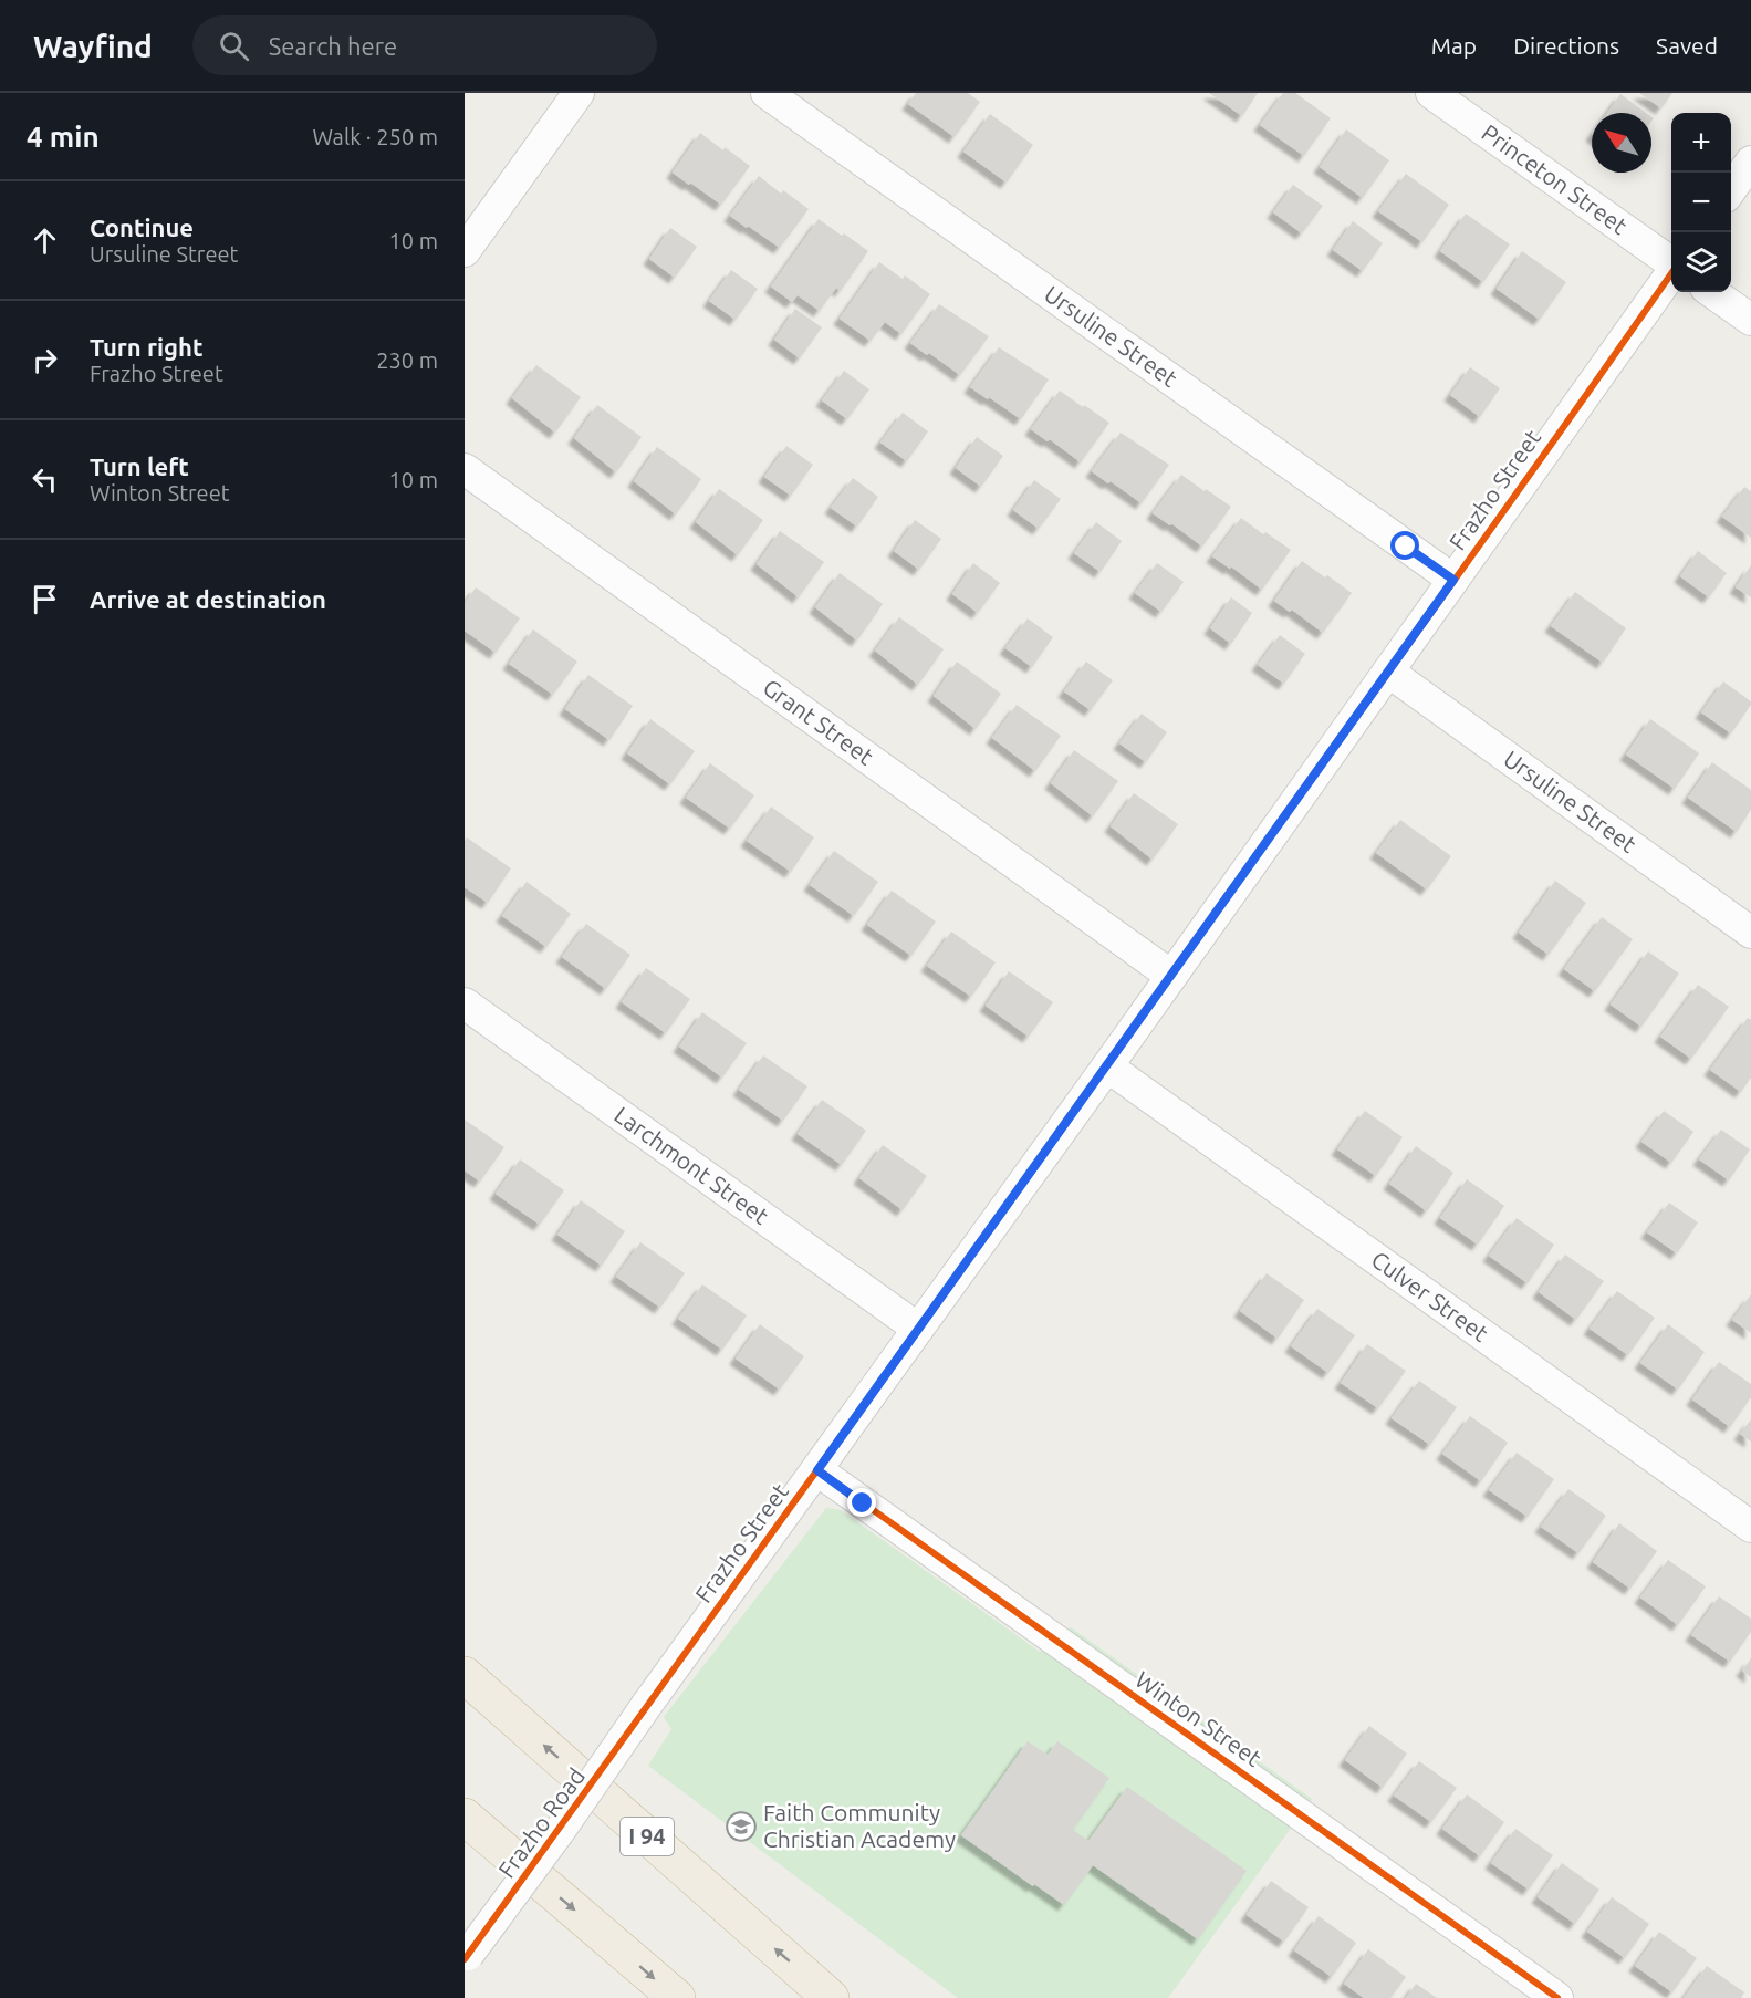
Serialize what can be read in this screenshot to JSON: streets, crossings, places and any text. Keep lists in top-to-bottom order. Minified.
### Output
{"streets":{"highway":["I 94"],"street":["Princeton Street","Ursuline Street","Frazho Street","Grant Street","Larchmont Street","Culver Street","Winton Street","Frazho Road"]},"crossings":[["Ursuline Street","Frazho Street"],["Frazho Street","Grant Street"],["Frazho Street","Larchmont Street"],["Frazho Street","Culver Street"],["Frazho Street","Winton Street"],["Frazho Street","Frazho Road"]],"places":{"school or university":["Faith Community Christian Academy"]},"north":"top left","page":{"header":"Wayfind","search":"Search here","nav":["Map","Directions","Saved"],"heading":["4 min","Walk · 250 m"],"map_buttons":["+","−"],"list":[["Continue","Ursuline Street","10 m"],["Turn right","Frazho Street","230 m"],["Turn left","Winton Street","10 m"],"Arrive at destination"]}}
